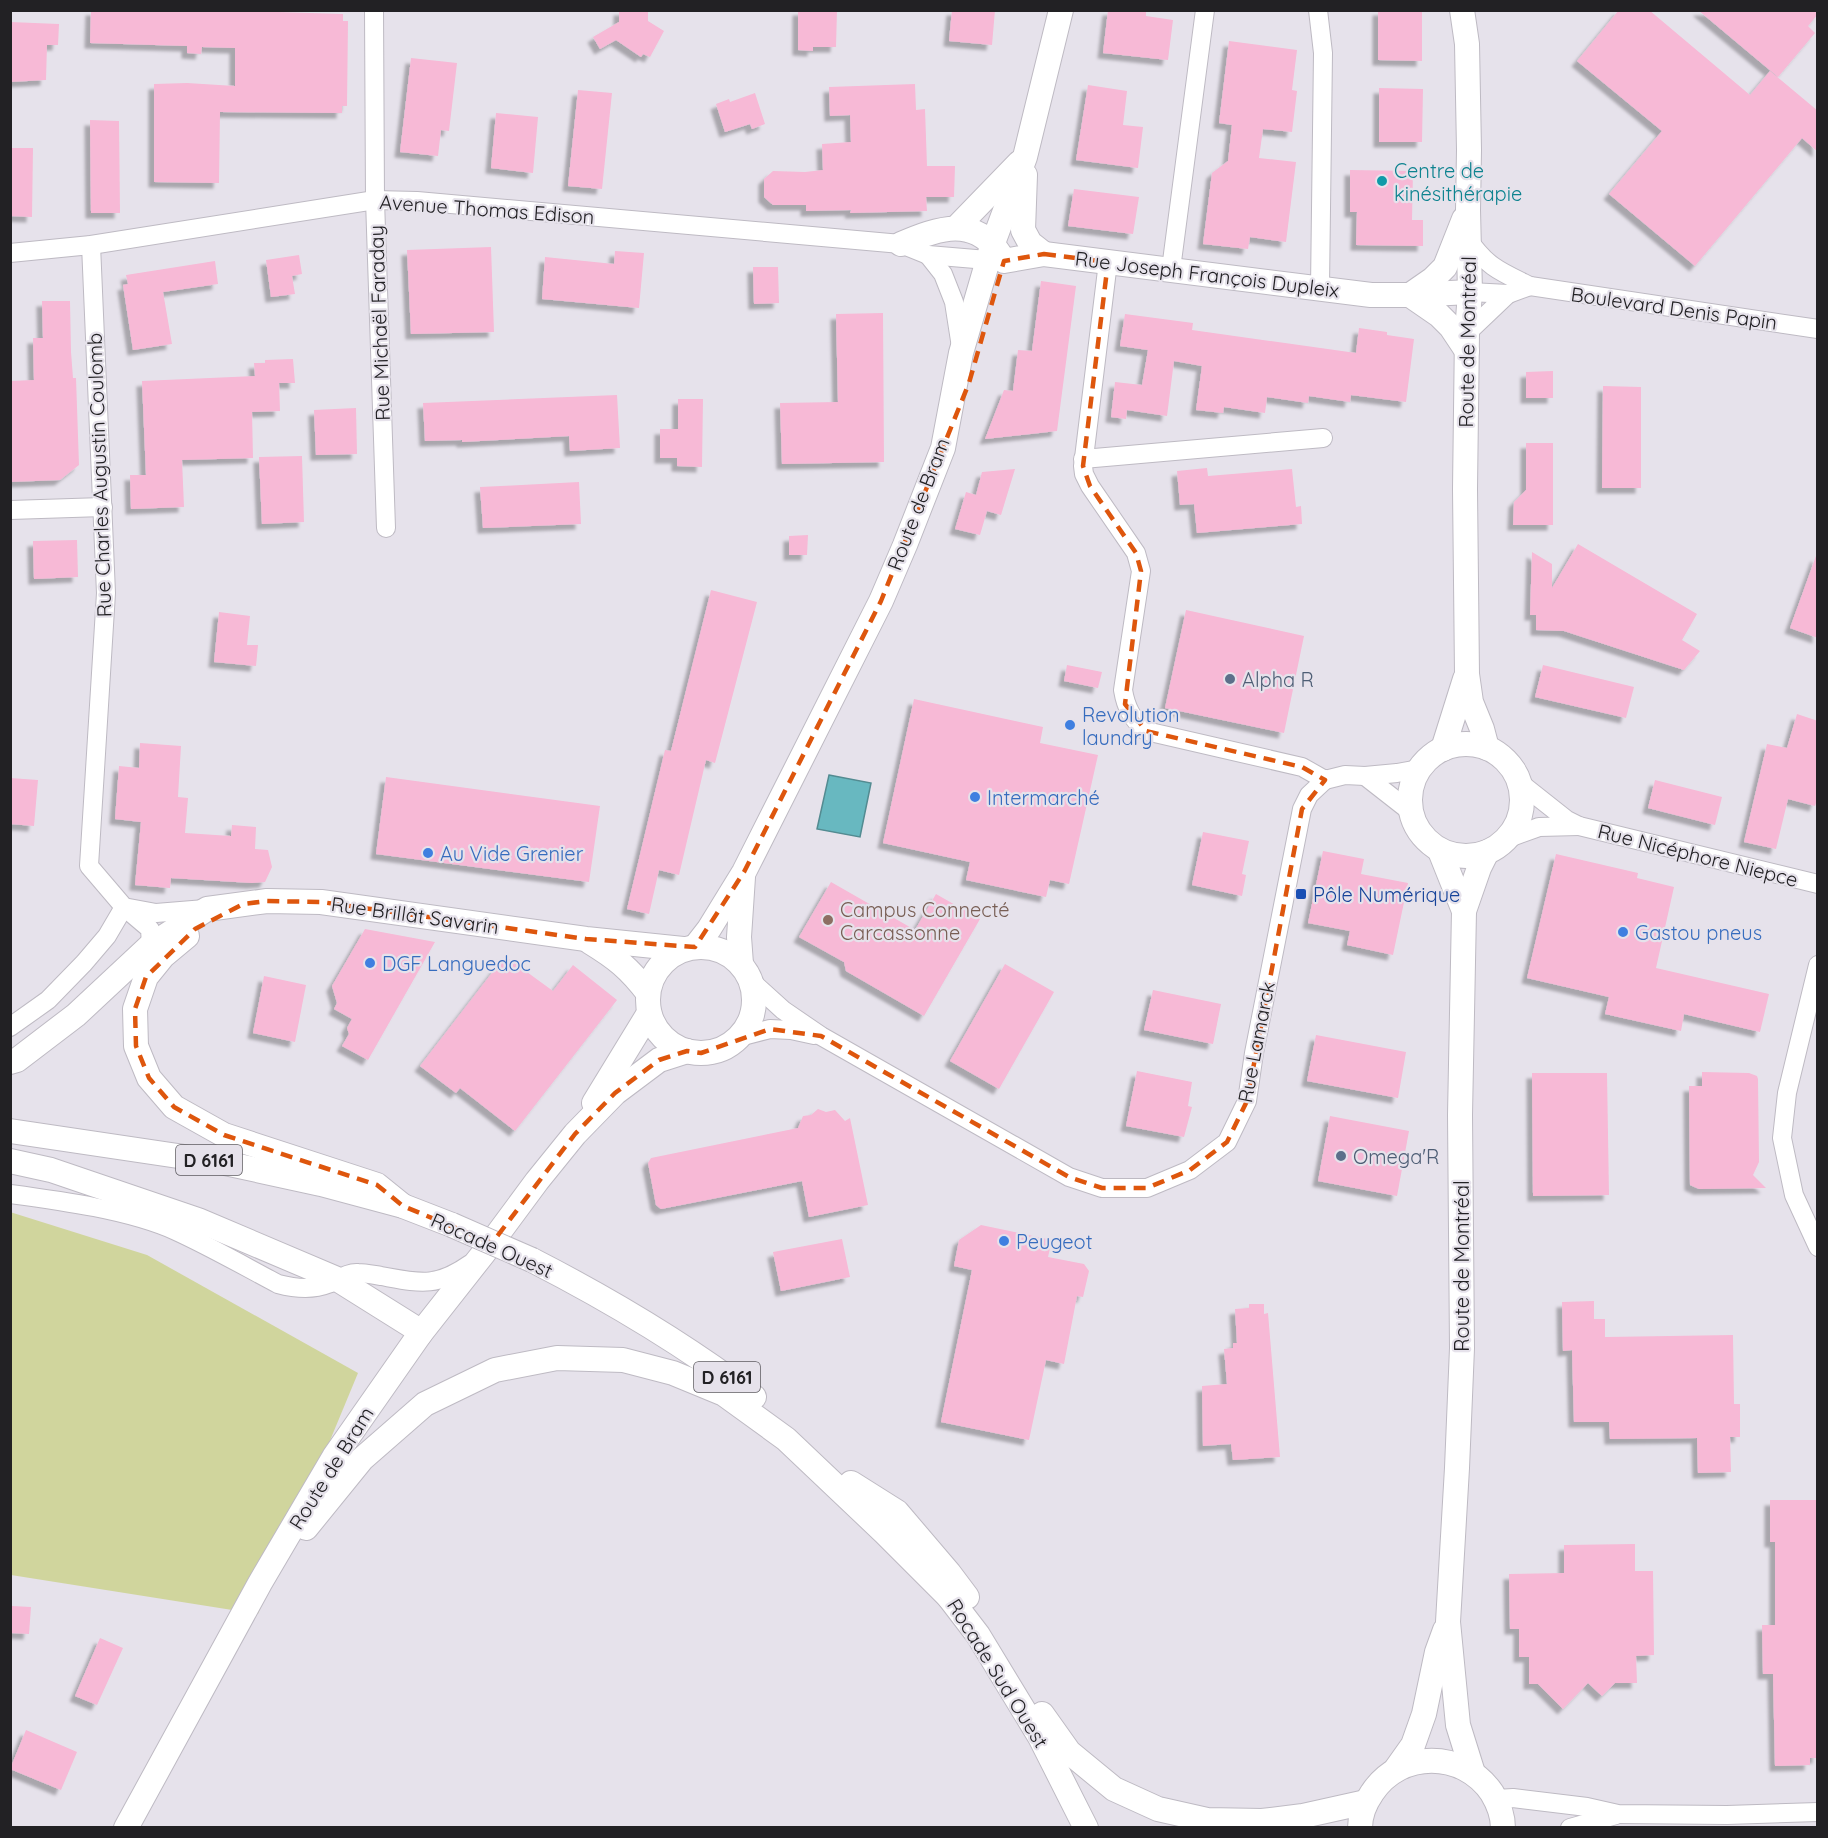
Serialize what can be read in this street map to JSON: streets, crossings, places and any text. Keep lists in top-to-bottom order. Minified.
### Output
{"streets":{"main road":["Rue Joseph François Dupleix","Route de Montréal","Route de Bram","Rue Brillât Savarin","D 6161","Rocade Ouest","Rocade Sud Ouest"],"street":["Avenue Thomas Edison","Boulevard Denis Papin","Rue Michaël Faraday","Rue Charles Augustin Coulomb","Rue Nicéphore Niepce","Rue Lamarck"]},"crossings":[["Avenue Thomas Edison","Rue Joseph François Dupleix"],["Avenue Thomas Edison","Rue Michaël Faraday"],["Avenue Thomas Edison","Rue Charles Augustin Coulomb"],["Avenue Thomas Edison","Route de Bram"],["Rue Joseph François Dupleix","Boulevard Denis Papin"],["Rue Joseph François Dupleix","Route de Montréal"],["Rue Joseph François Dupleix","Route de Bram"],["Boulevard Denis Papin","Route de Montréal"],["Route de Montréal","Rue Nicéphore Niepce"],["Route de Bram","Rue Brillât Savarin"],["Route de Bram","Rue Lamarck"],["Rue Brillât Savarin","Rue Lamarck"],["Rocade Ouest","Rocade Sud Ouest"]],"places":{"other":["Centre de kinésithérapie","Alpha R","Revolution laundry","Intermarché","Au Vide Grenier","Campus Connecté Carcassonne","Gastou pneus","DGF Languedoc","Omega'R","Peugeot"],"transit":["Pôle Numérique"]}}
